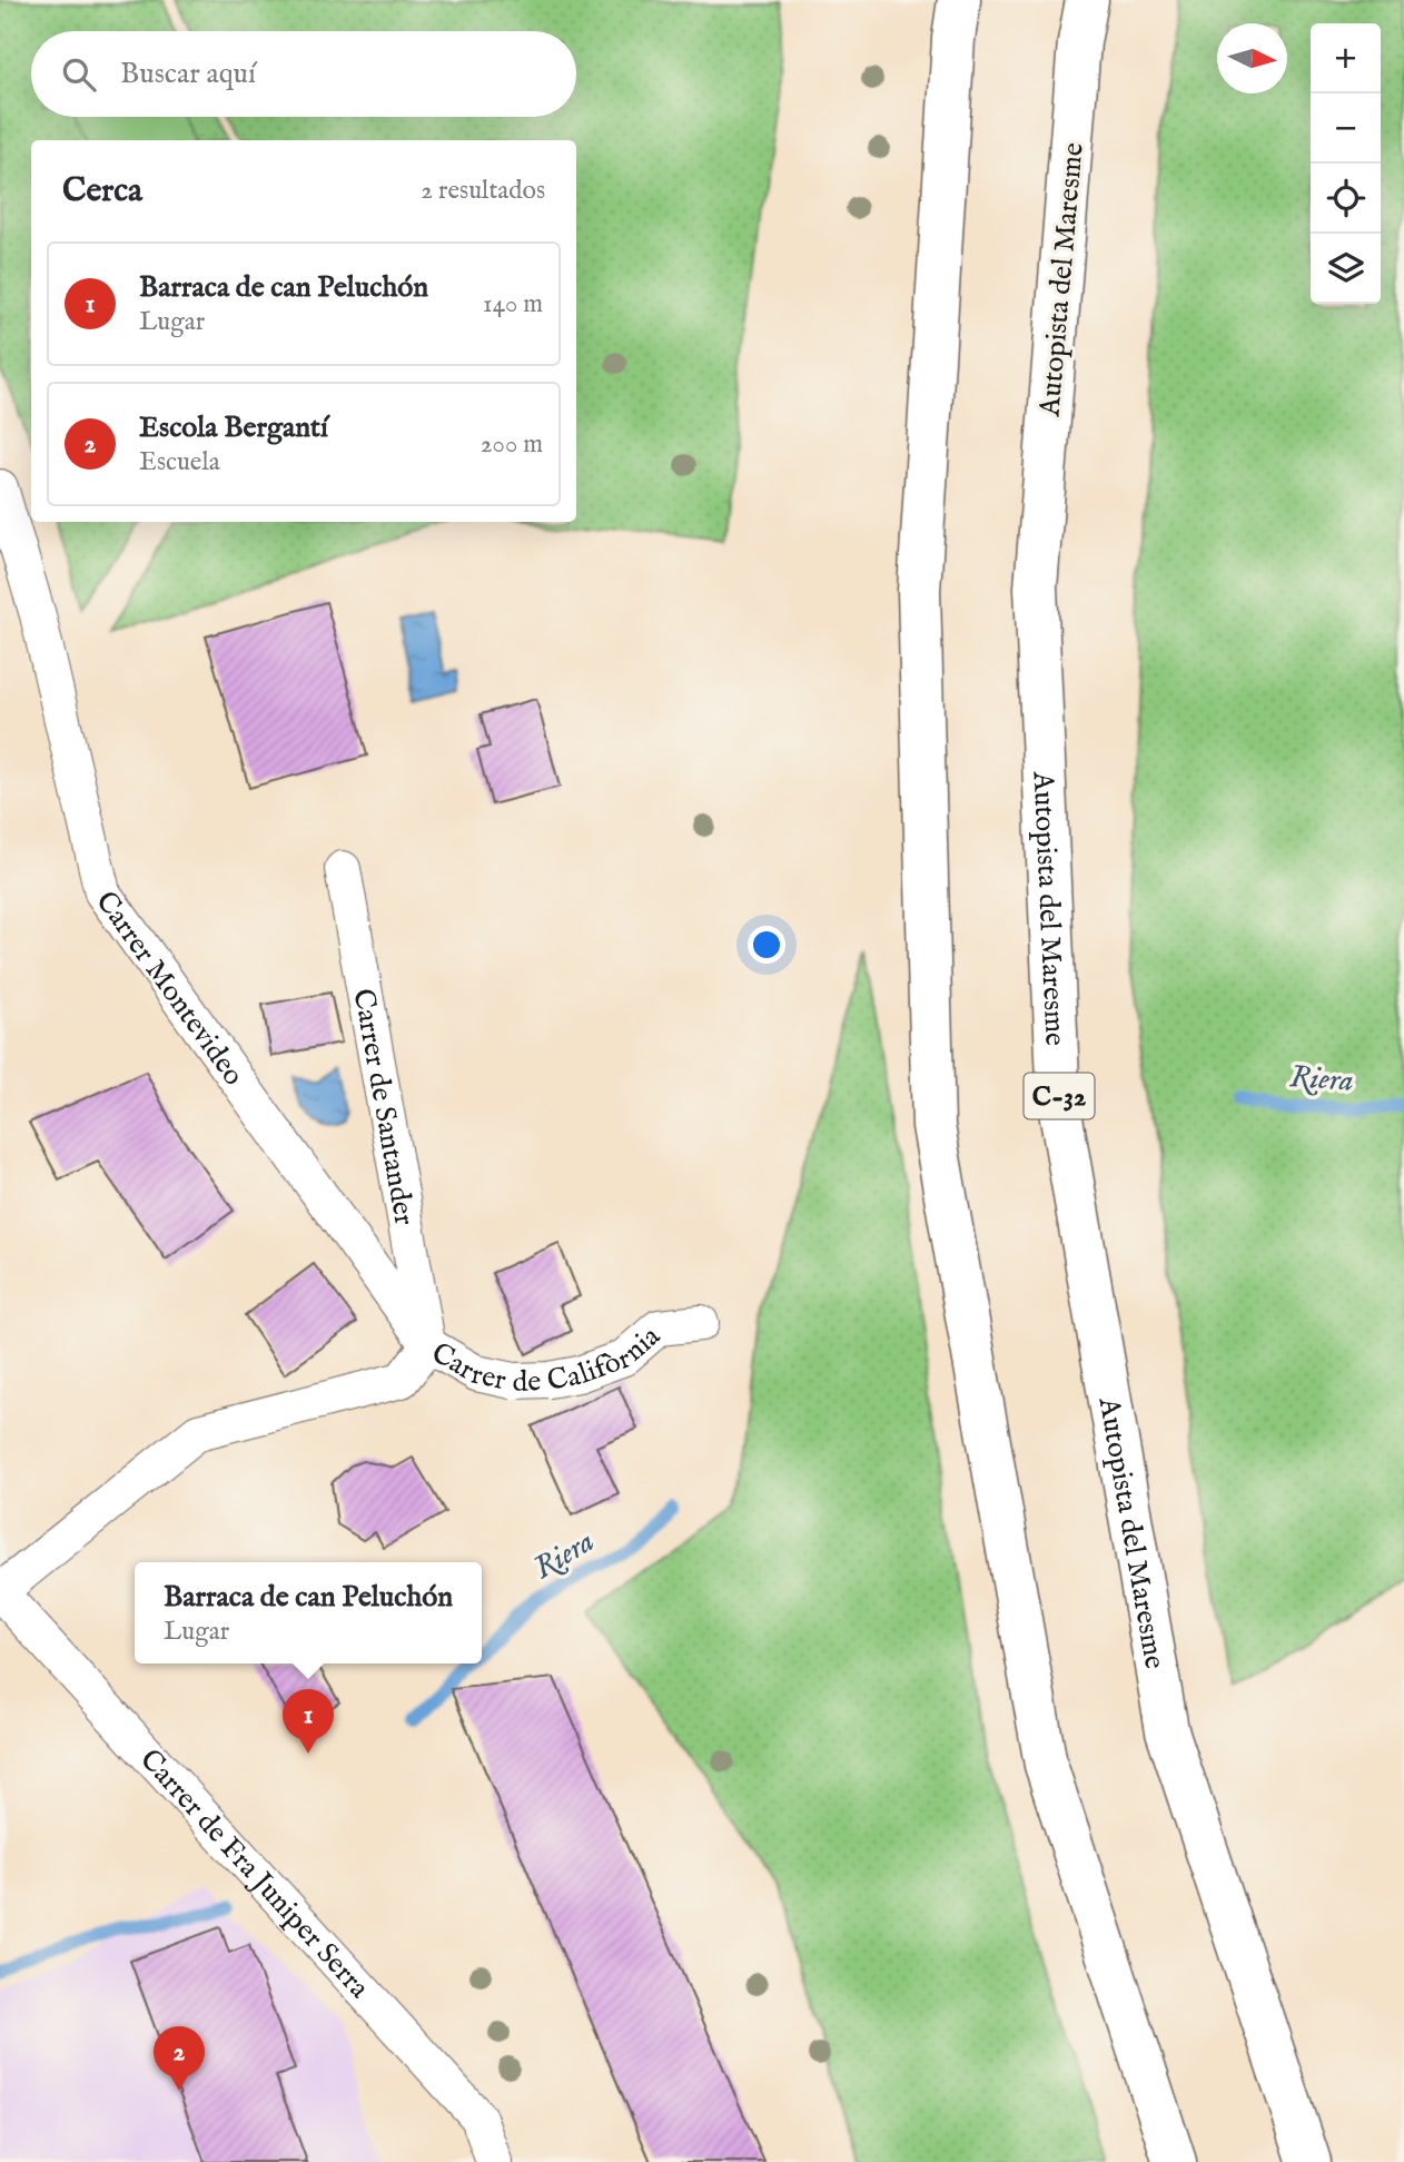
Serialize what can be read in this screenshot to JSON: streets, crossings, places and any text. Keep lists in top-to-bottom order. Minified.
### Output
{"streets":{"highway":["Autopista del Maresme","C-32"],"street":["Carrer Montevideo","Carrer de Santander","Carrer de Califòrnia","Carrer de Fra Juniper Serra"]},"crossings":[["Carrer Montevideo","Carrer de Santander"],["Carrer Montevideo","Carrer de Califòrnia"],["Carrer de Santander","Carrer de Califòrnia"],["Carrer de Califòrnia","Carrer de Fra Juniper Serra"]],"water":["Riera"],"north":"right","page":{"map_buttons":["+","−"],"search":"Buscar aquí","heading":["Cerca","2 resultados"],"list":[{"mark":"1","name":"Barraca de can Peluchón","note":"Lugar","value":"140 m"},{"mark":"2","name":"Escola Bergantí","note":"Escuela","value":"200 m"}],"popup":["Barraca de can Peluchón","Lugar"],"pins":["1","2"]}}
